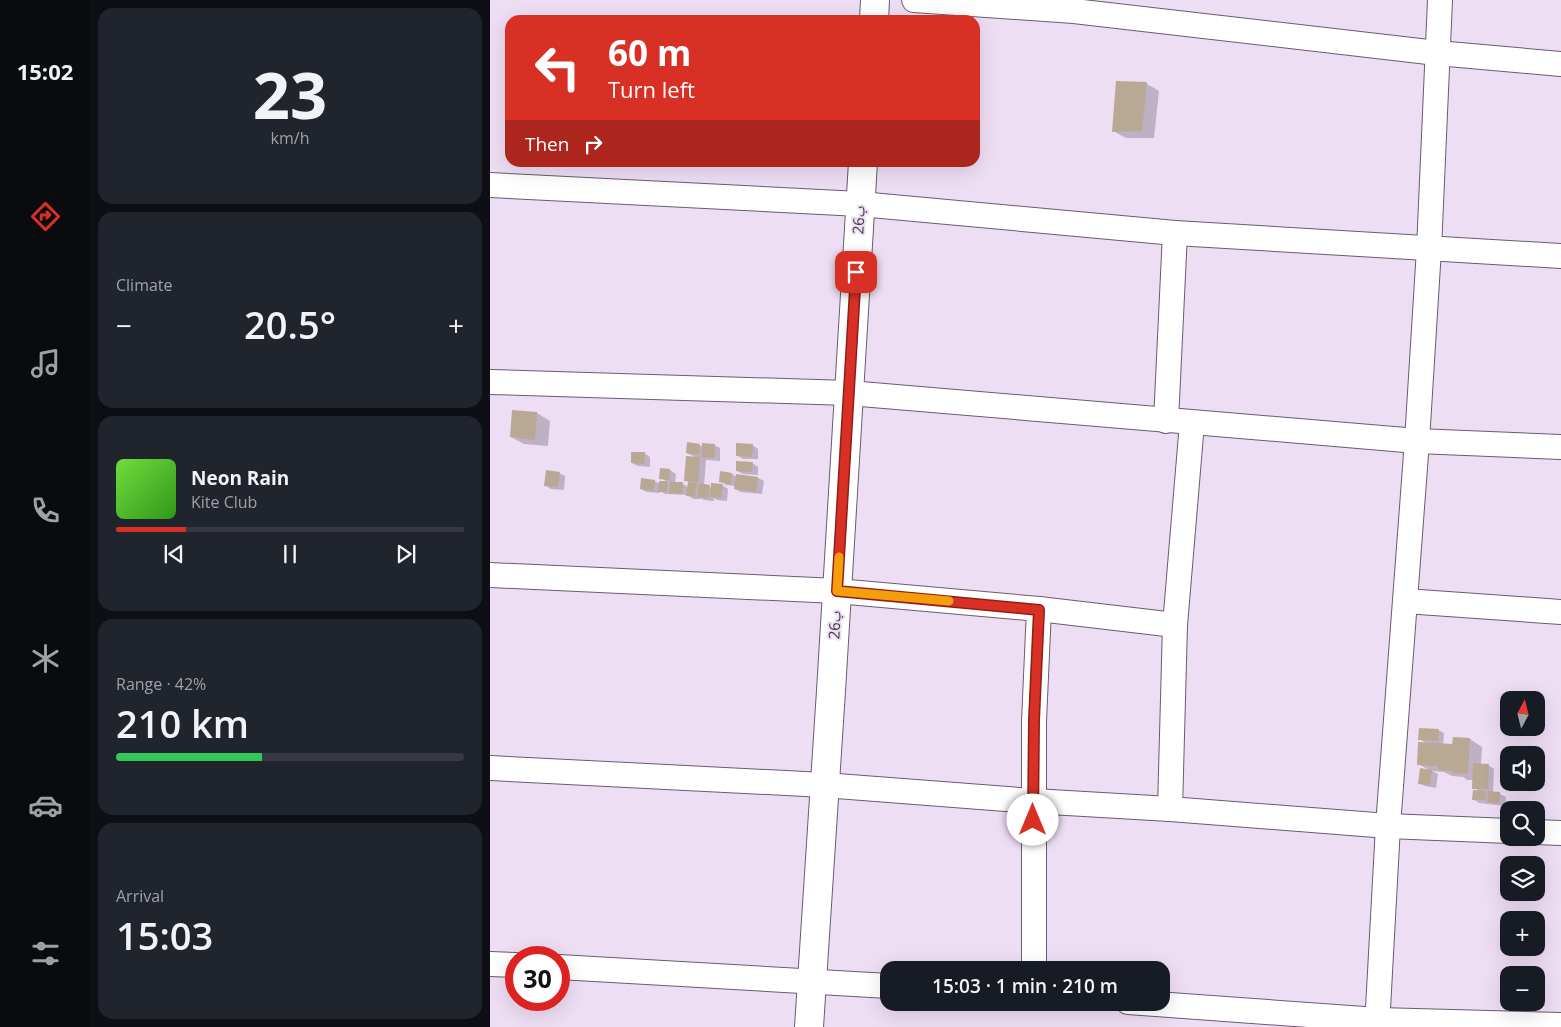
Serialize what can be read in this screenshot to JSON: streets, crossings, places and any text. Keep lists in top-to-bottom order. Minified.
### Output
{"streets":{"highway":["26ب"]},"north":"top","page":{"tabs":"15:02","tile":[["23","km/h"],"Climate",["Range · 42%","210 km"],["Arrival","15:03"]],"turn":["60 m","Turn left"],"then":"Then","heat":["−","20.5°","+"],"song":["Neon Rain","Kite Club"],"map_buttons":["+","−"],"limit":"30","trip":"15:03 · 1 min · 210 m"}}
